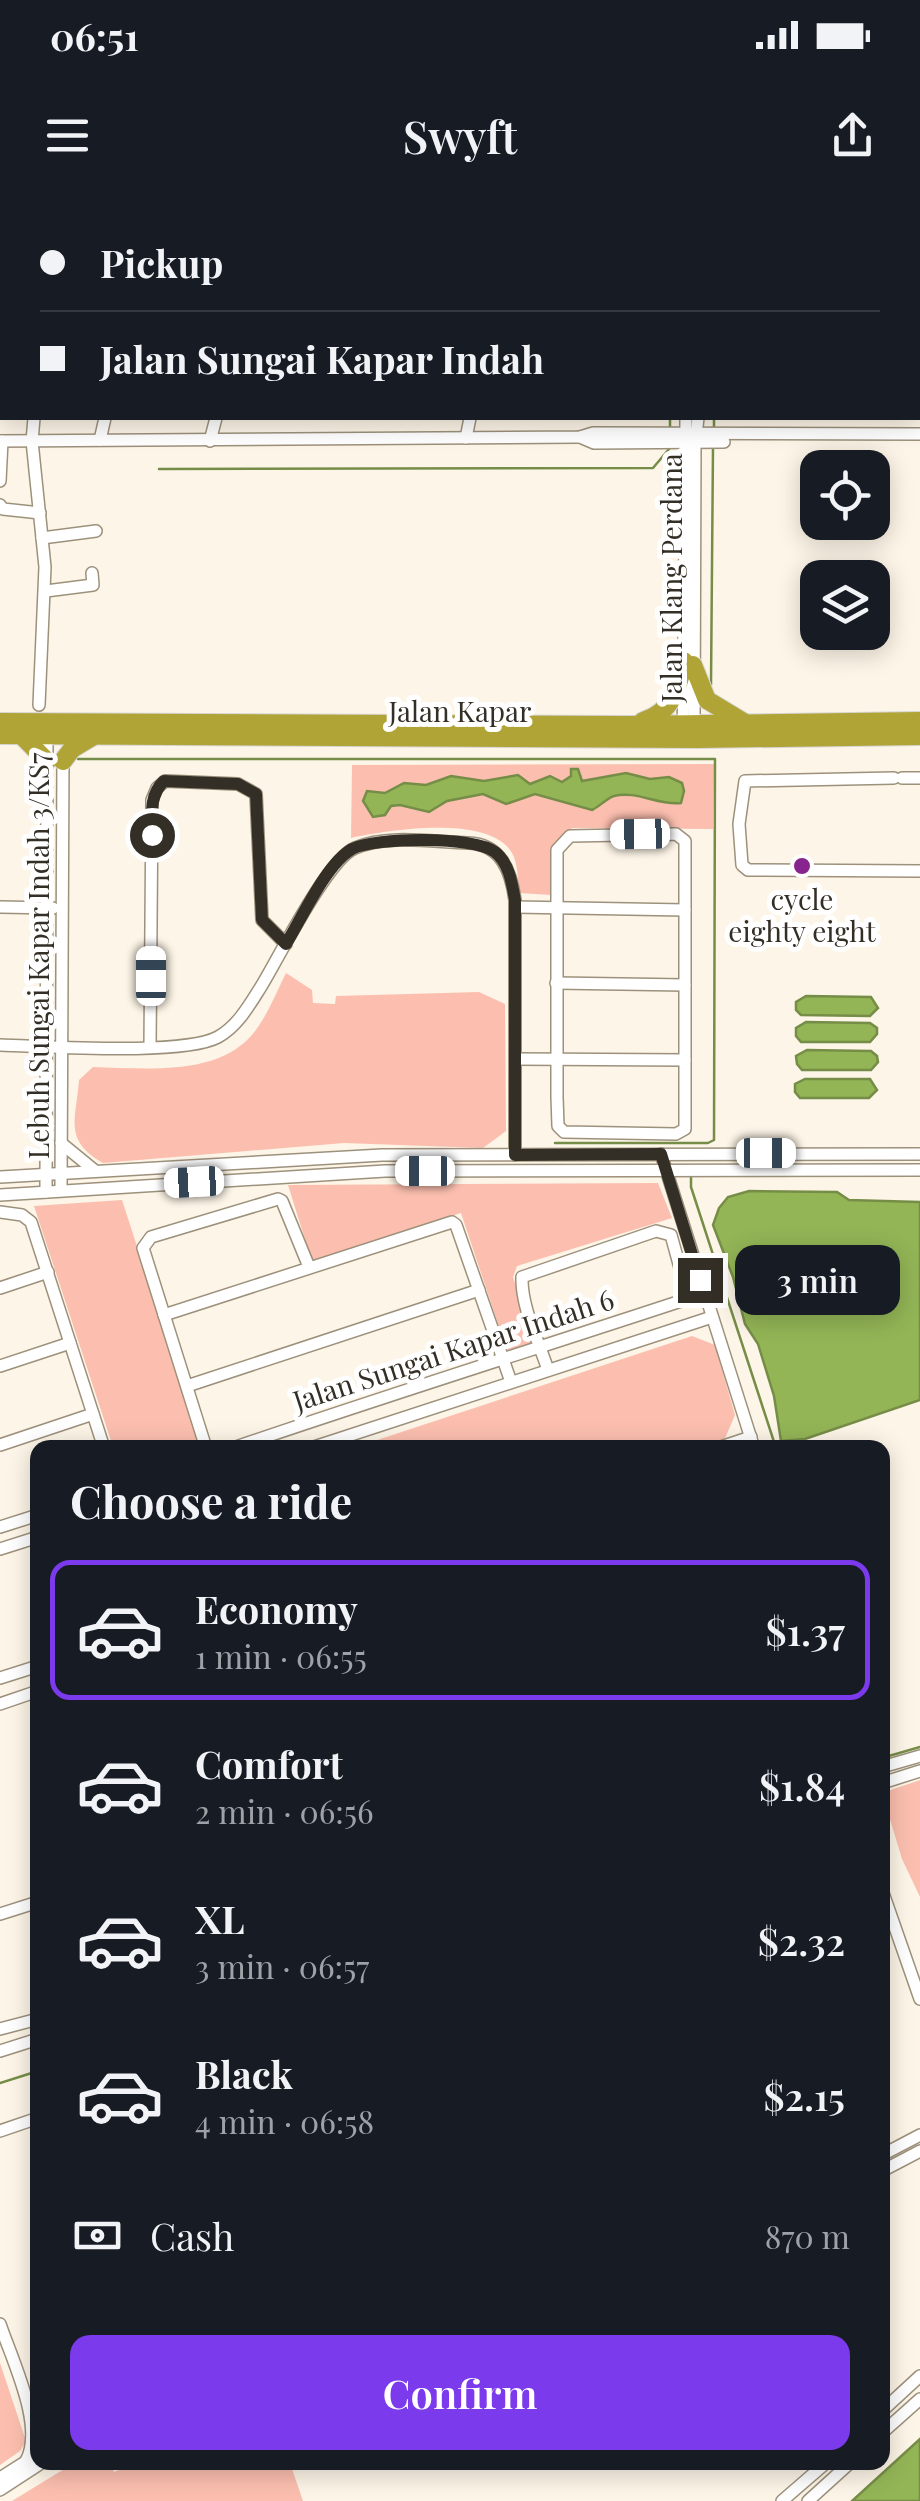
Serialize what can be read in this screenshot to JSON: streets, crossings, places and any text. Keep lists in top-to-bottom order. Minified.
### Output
{"streets":{"highway":["Jalan Kapar"],"street":["Jalan Klang Perdana","Lebuh Sungai Kapar Indah 3/KS7","Jalan Sungai Kapar Indah 6"]},"crossings":[["Jalan Klang Perdana","Jalan Kapar"],["Jalan Kapar","Lebuh Sungai Kapar Indah 3/KS7"]],"places":["cycle eighty eight"],"page":{"status":"06:51","header":"Swyft","banner":["Pickup","Jalan Sungai Kapar Indah"],"bubble":"3 min","heading":"Choose a ride","list":[{"name":"Economy","note":"1 min · 06:55","value":"$1.37"},{"name":"Comfort","note":"2 min · 06:56","value":"$1.84"},{"name":"XL","note":"3 min · 06:57","value":"$2.32"},{"name":"Black","note":"4 min · 06:58","value":"$2.15"}],"pay":["Cash","870 m"],"buttons":"Confirm"}}
